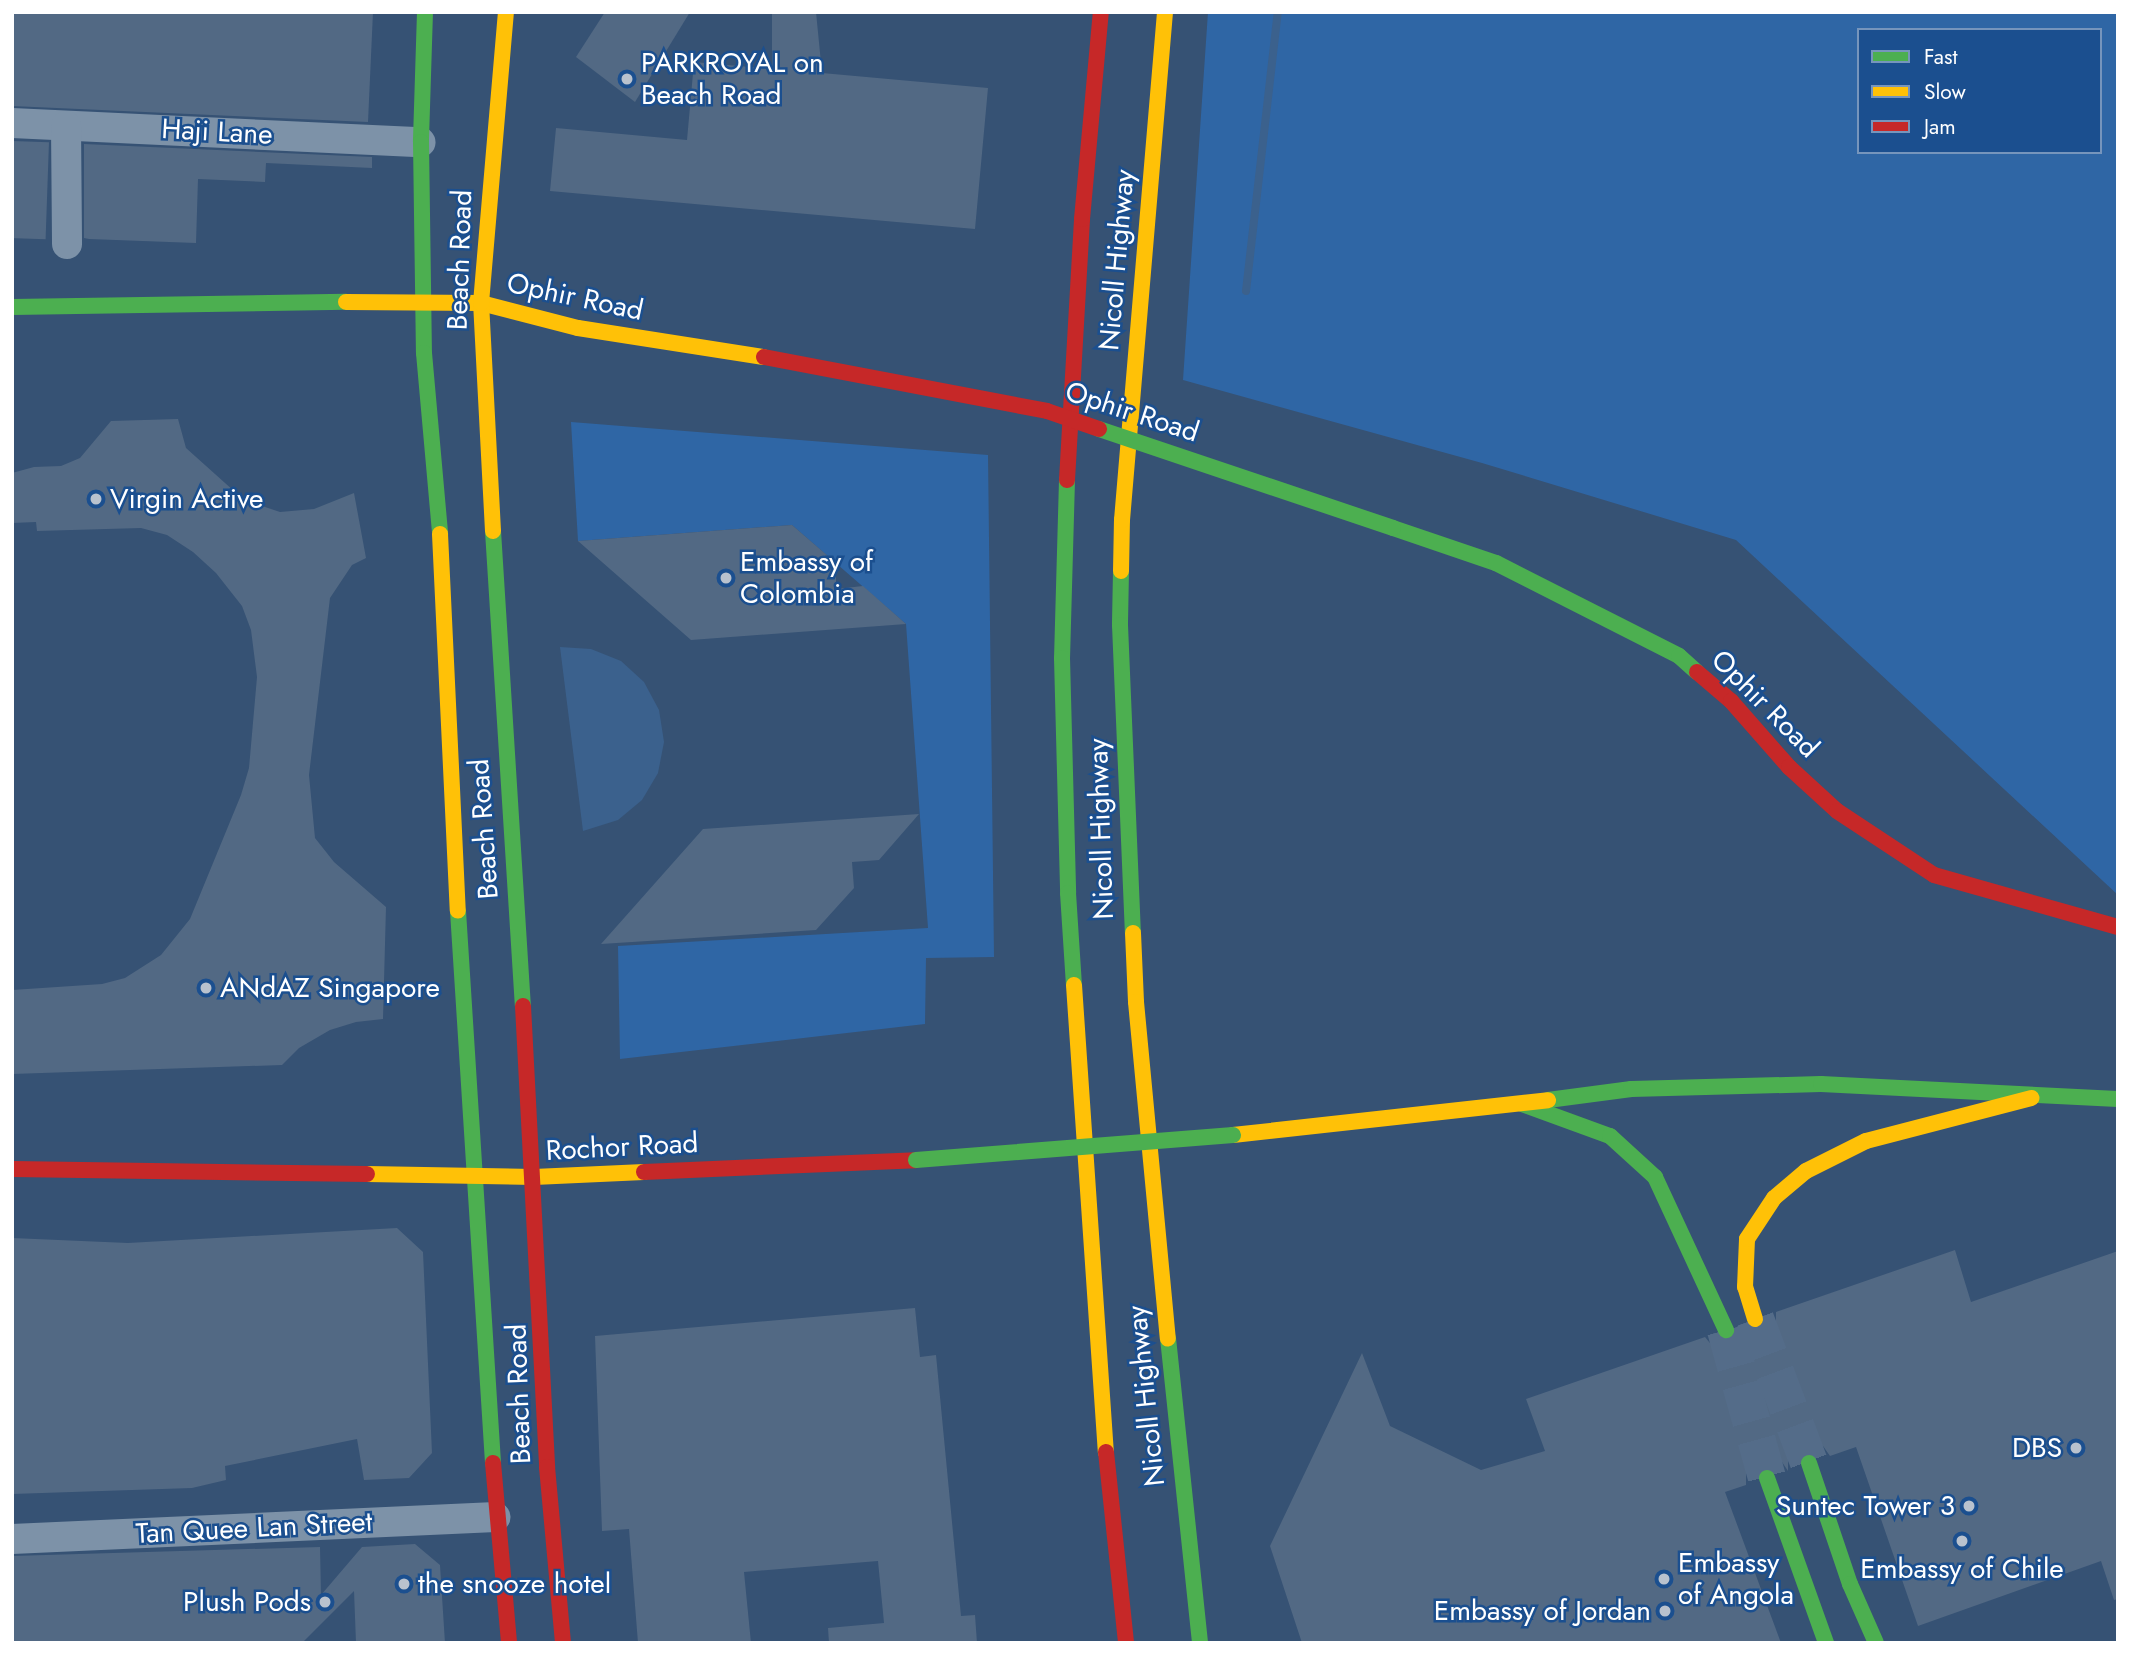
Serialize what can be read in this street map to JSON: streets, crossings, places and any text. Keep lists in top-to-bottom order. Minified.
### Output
{"streets":{"main road":["Beach Road","Nicoll Highway","Ophir Road","Rochor Road"],"street":["Haji Lane","Tan Quee Lan Street"]},"crossings":[["Haji Lane","Beach Road"],["Beach Road","Ophir Road"],["Beach Road","Rochor Road"],["Beach Road","Tan Quee Lan Street"]],"places":["PARKROYAL on Beach Road","Virgin Active","Embassy of Colombia","ANdAZ Singapore","DBS","Suntec Tower 3","Embassy of Chile","Embassy of Angola","the snooze hotel","Plush Pods","Embassy of Jordan"],"legend":["Fast","Slow","Jam"]}
